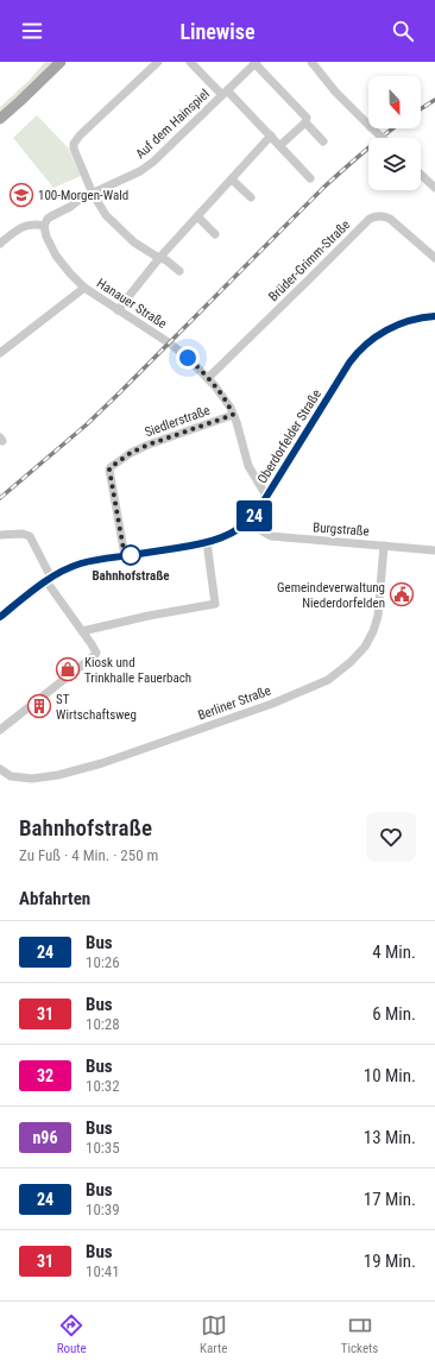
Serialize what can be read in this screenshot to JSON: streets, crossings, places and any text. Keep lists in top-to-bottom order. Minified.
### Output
{"streets":{"street":["Auf dem Hainspiel","Brüder-Grimm-Straße","Hanauer Straße","Siedlerstraße","Oberdorfelder Straße","Burgstraße","Berliner Straße"]},"crossings":[["Auf dem Hainspiel","Hanauer Straße"],["Brüder-Grimm-Straße","Hanauer Straße"],["Hanauer Straße","Siedlerstraße"],["Hanauer Straße","Oberdorfelder Straße"],["Siedlerstraße","Oberdorfelder Straße"],["Oberdorfelder Straße","Burgstraße"],["Burgstraße","Berliner Straße"]],"places":{"school or university":["100-Morgen-Wald"],"other":["Bahnhofstraße"],"public building":["Gemeindeverwaltung Niederdorfelden"],"shop":["Kiosk und Trinkhalle Fauerbach"],"building":["ST Wirtschaftsweg"]},"lines":["bus line 24"],"north":"bottom","page":{"header":"Linewise","on_map":"24","heading":[["Bahnhofstraße","Zu Fuß · 4 Min. · 250 m"],"Abfahrten"],"list":[{"mark":"24","name":"Bus","note":"10:26","value":"4 Min."},{"mark":"31","name":"Bus","note":"10:28","value":"6 Min."},{"mark":"32","name":"Bus","note":"10:32","value":"10 Min."},{"mark":"n96","name":"Bus","note":"10:35","value":"13 Min."},{"mark":"24","name":"Bus","note":"10:39","value":"17 Min."},{"mark":"31","name":"Bus","note":"10:41","value":"19 Min."}],"tabs":["Route","Karte","Tickets"]}}
